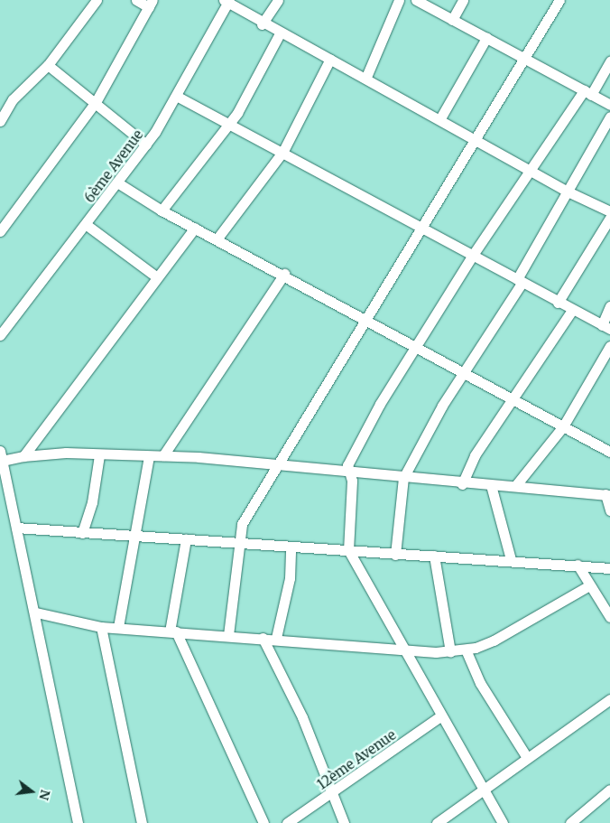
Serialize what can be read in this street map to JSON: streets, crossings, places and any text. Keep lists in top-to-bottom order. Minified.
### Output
{"streets":{"street":["6ème Avenue","12ème Avenue"]},"north":"right"}
